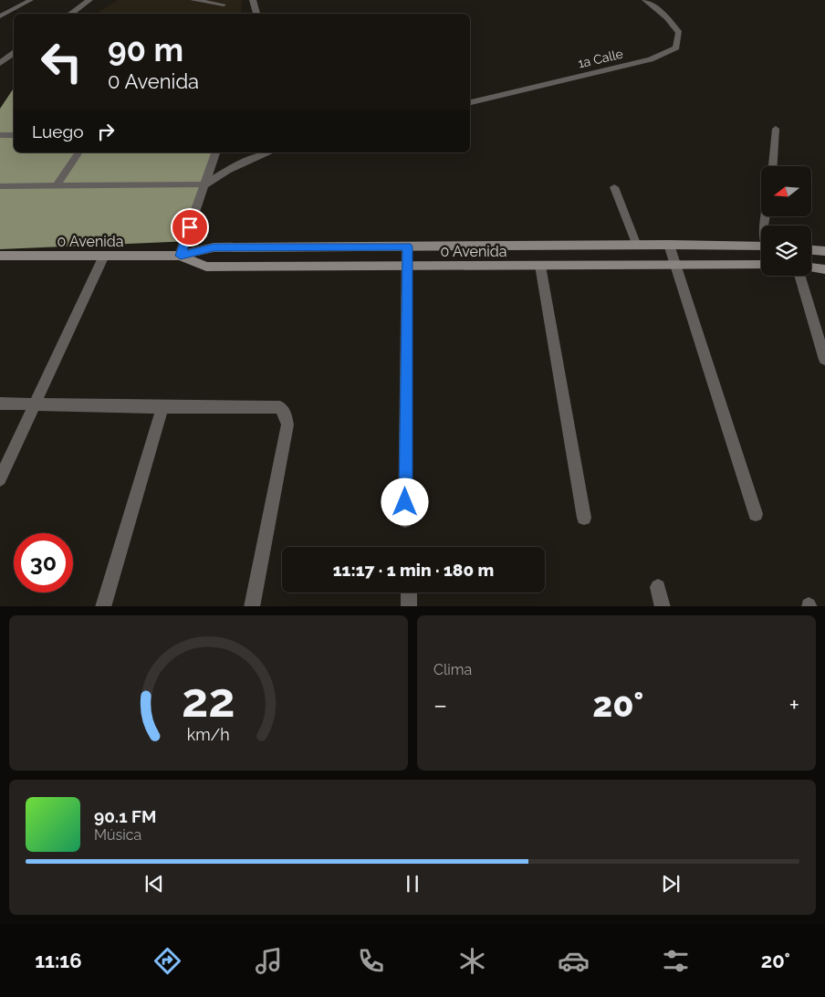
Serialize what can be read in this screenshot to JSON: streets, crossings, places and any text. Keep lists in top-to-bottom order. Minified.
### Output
{"streets":{"main road":["0 Avenida"],"street":["1a Calle"]},"north":"left","page":{"turn":["90 m","0 Avenida"],"then":"Luego","limit":"30","trip":"11:17 · 1 min · 180 m","tile":"Clima","heat":["−","20°","+"],"song":["90.1 FM","Música"],"tabs":["11:16","20°"],"gauge":["22","km/h"]}}
